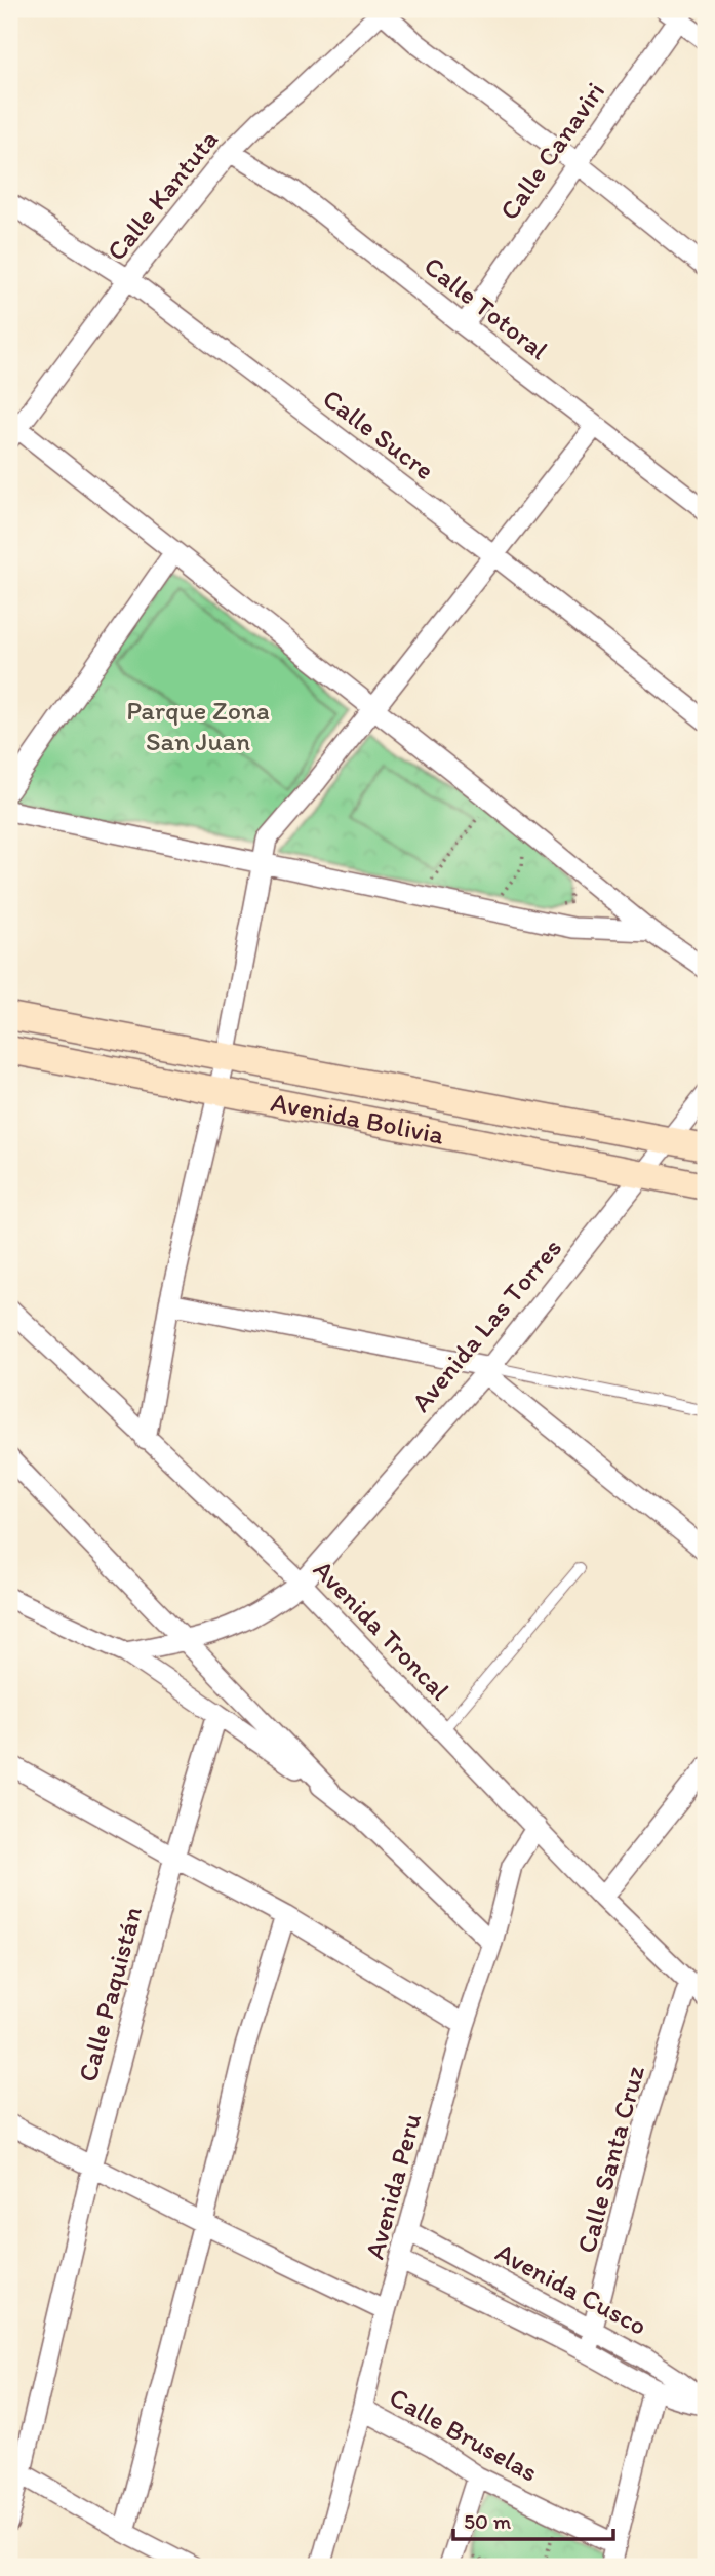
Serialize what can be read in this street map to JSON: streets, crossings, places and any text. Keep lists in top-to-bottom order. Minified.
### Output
{"streets":{"street":["Calle Canaviri","Calle Kantuta","Calle Totoral","Calle Sucre","Avenida Bolivia","Avenida Las Torres","Avenida Troncal","Calle Paquistán","Calle Santa Cruz","Avenida Peru","Avenida Cusco","Calle Bruselas"]},"crossings":[["Calle Canaviri","Calle Totoral"],["Calle Kantuta","Calle Totoral"],["Calle Kantuta","Calle Sucre"],["Avenida Bolivia","Avenida Las Torres"],["Avenida Las Torres","Avenida Troncal"],["Avenida Troncal","Calle Santa Cruz"],["Avenida Troncal","Avenida Peru"],["Calle Santa Cruz","Avenida Cusco"],["Avenida Peru","Avenida Cusco"],["Avenida Peru","Calle Bruselas"]],"parks":["Parque Zona San Juan"],"scale_bar":"50 m"}
